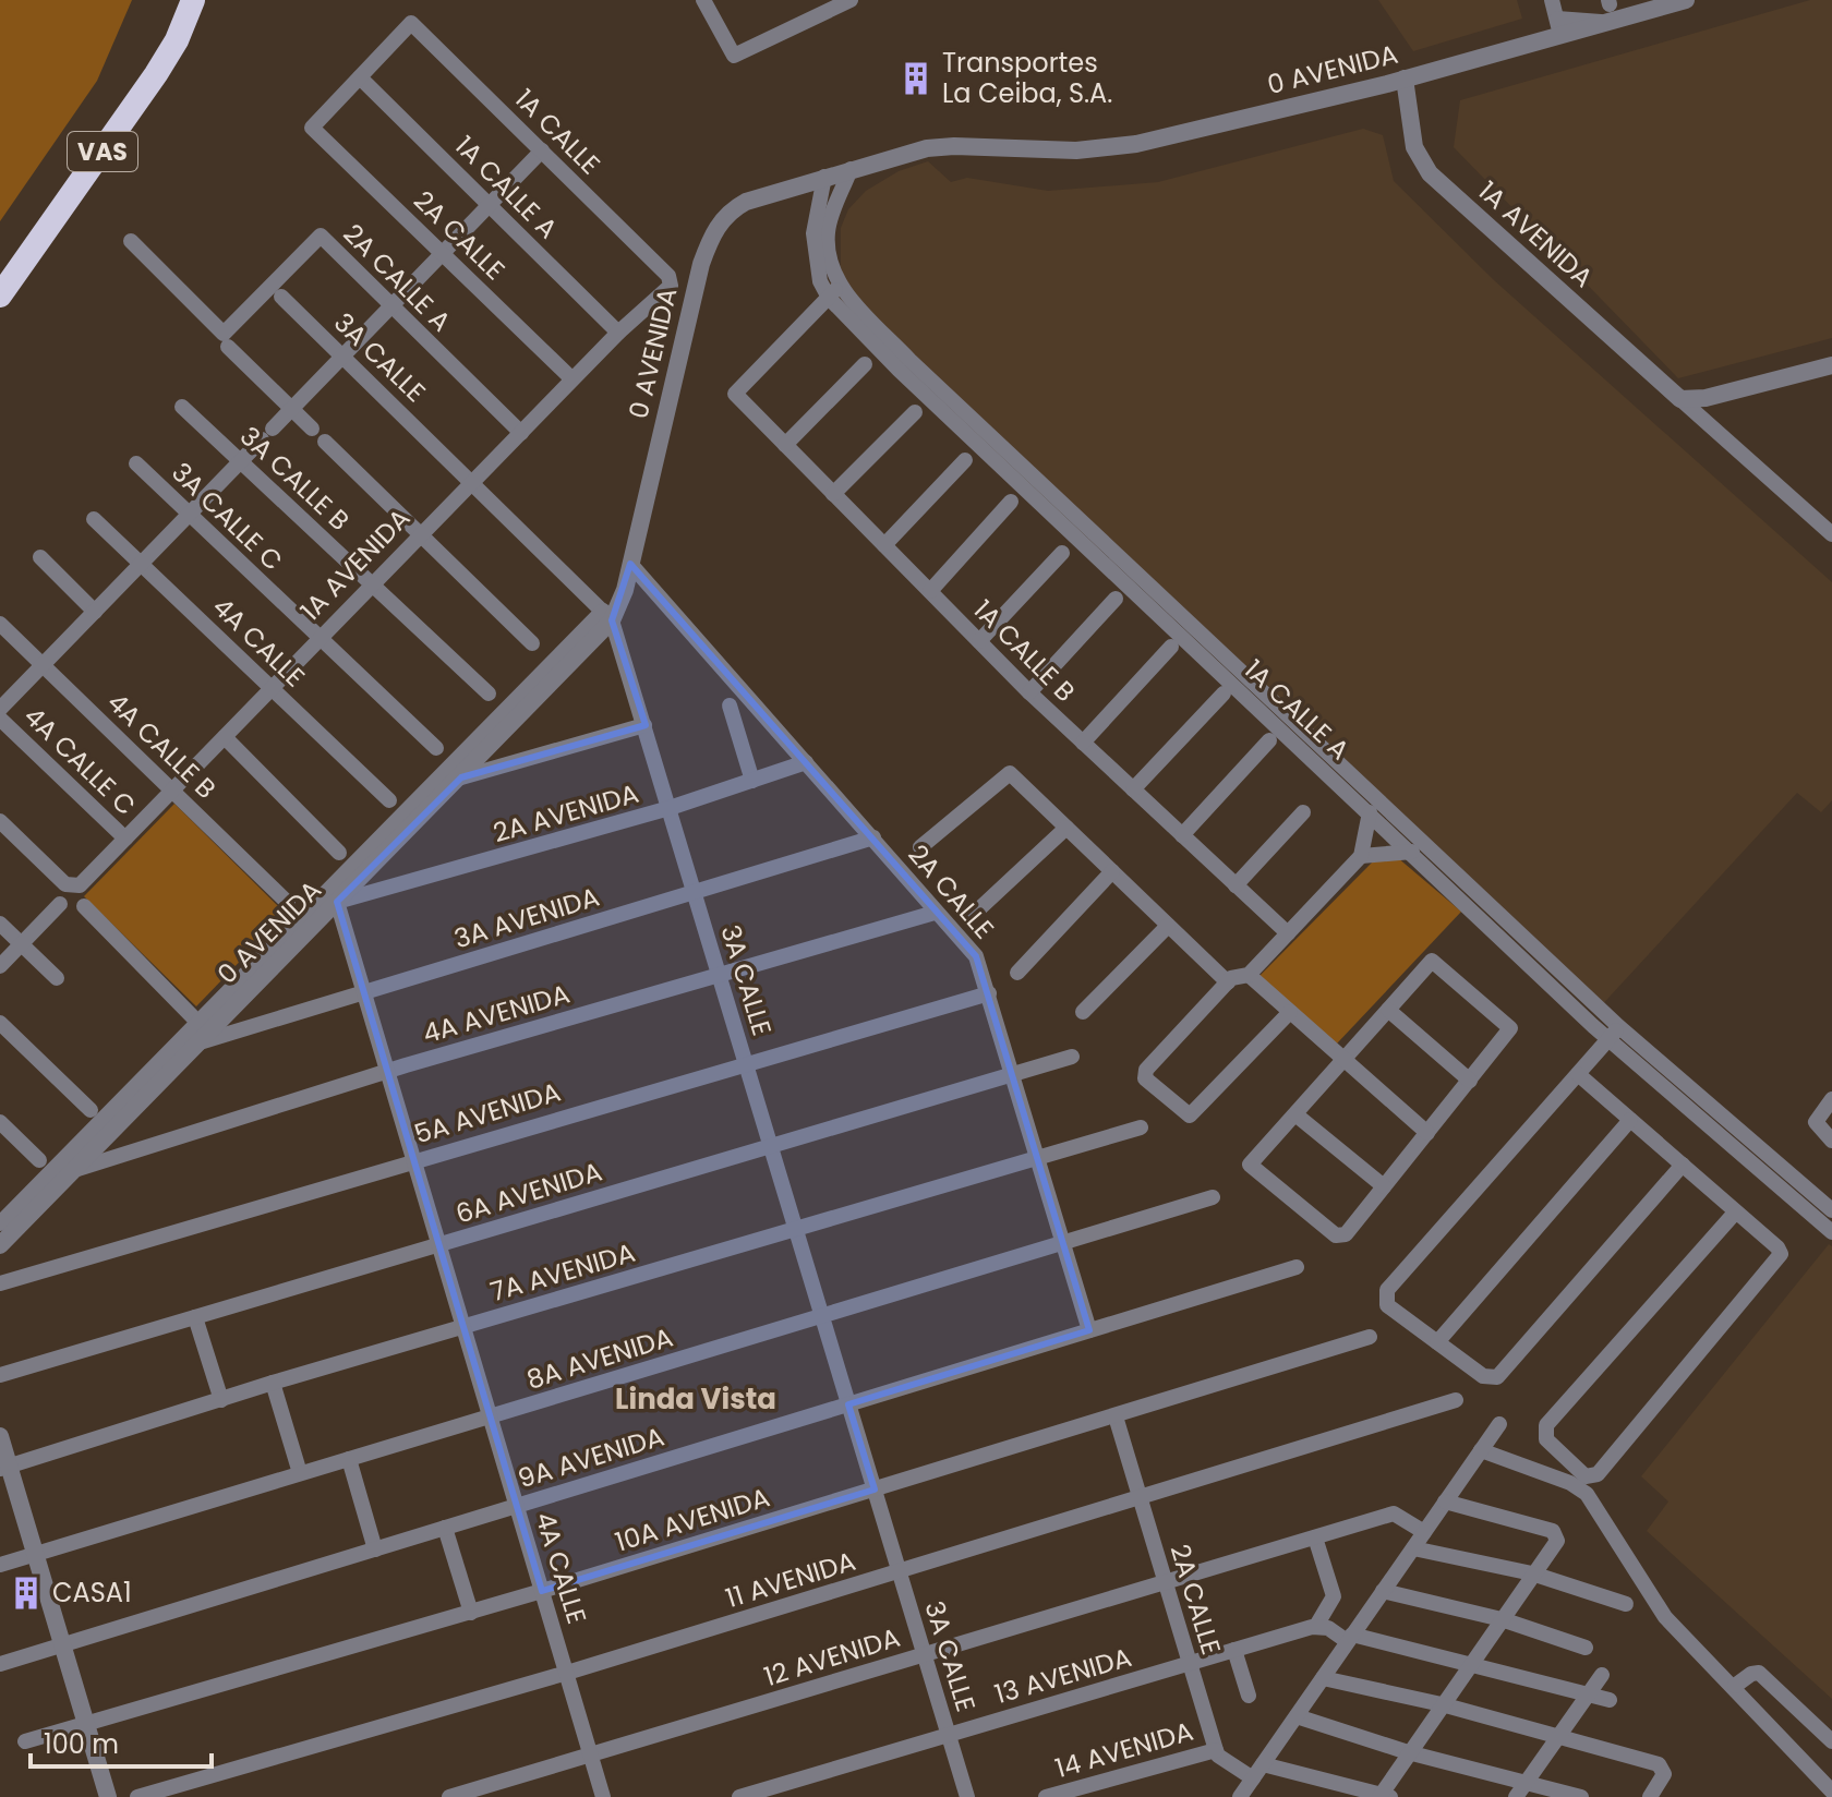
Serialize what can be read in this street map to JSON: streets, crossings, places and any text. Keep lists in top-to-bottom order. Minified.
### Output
{"streets":{"highway":["VAS"],"street":["0 AVENIDA","1A CALLE","1A CALLE A","1A AVENIDA","2A CALLE","2A CALLE A","3A CALLE","3A CALLE B","3A CALLE C","4A CALLE","1A CALLE B","4A CALLE B","4A CALLE C","2A AVENIDA","3A AVENIDA","4A AVENIDA","5A AVENIDA","6A AVENIDA","7A AVENIDA","8A AVENIDA","9A AVENIDA","10A AVENIDA","11 AVENIDA","12 AVENIDA","13 AVENIDA","14 AVENIDA"]},"crossings":[["0 AVENIDA","1A CALLE A"],["0 AVENIDA","1A AVENIDA"],["0 AVENIDA","2A CALLE"],["0 AVENIDA","3A CALLE"],["0 AVENIDA","4A CALLE"],["0 AVENIDA","2A AVENIDA"],["0 AVENIDA","3A AVENIDA"],["0 AVENIDA","4A AVENIDA"],["1A CALLE","1A CALLE A"],["1A CALLE","1A AVENIDA"],["1A CALLE","2A CALLE"],["1A CALLE A","1A AVENIDA"],["1A CALLE A","2A CALLE"],["1A CALLE A","1A CALLE B"],["1A AVENIDA","2A CALLE"],["1A AVENIDA","2A CALLE A"],["1A AVENIDA","3A CALLE"],["1A AVENIDA","3A CALLE B"],["1A AVENIDA","3A CALLE C"],["1A AVENIDA","4A CALLE"],["1A AVENIDA","4A CALLE B"],["1A AVENIDA","4A CALLE C"],["2A CALLE","2A AVENIDA"],["2A CALLE","3A AVENIDA"],["2A CALLE","4A AVENIDA"],["2A CALLE","5A AVENIDA"],["2A CALLE","6A AVENIDA"],["2A CALLE","7A AVENIDA"],["2A CALLE","8A AVENIDA"],["2A CALLE","9A AVENIDA"],["2A CALLE","10A AVENIDA"],["2A CALLE","11 AVENIDA"],["2A CALLE","12 AVENIDA"],["2A CALLE","13 AVENIDA"],["2A CALLE","14 AVENIDA"],["3A CALLE","2A AVENIDA"],["3A CALLE","3A AVENIDA"],["3A CALLE","4A AVENIDA"],["3A CALLE","5A AVENIDA"],["3A CALLE","6A AVENIDA"],["3A CALLE","7A AVENIDA"],["3A CALLE","8A AVENIDA"],["3A CALLE","9A AVENIDA"],["3A CALLE","10A AVENIDA"],["3A CALLE","11 AVENIDA"],["3A CALLE","12 AVENIDA"],["3A CALLE","13 AVENIDA"],["4A CALLE","2A AVENIDA"],["4A CALLE","3A AVENIDA"],["4A CALLE","4A AVENIDA"],["4A CALLE","5A AVENIDA"],["4A CALLE","6A AVENIDA"],["4A CALLE","7A AVENIDA"],["4A CALLE","8A AVENIDA"],["4A CALLE","9A AVENIDA"],["4A CALLE","10A AVENIDA"],["4A CALLE","11 AVENIDA"],["4A CALLE","12 AVENIDA"]],"districts":["Linda Vista"],"places":{"building":["Transportes La Ceiba, S.A.","CASA1"]},"scale_bar":"100 m"}
